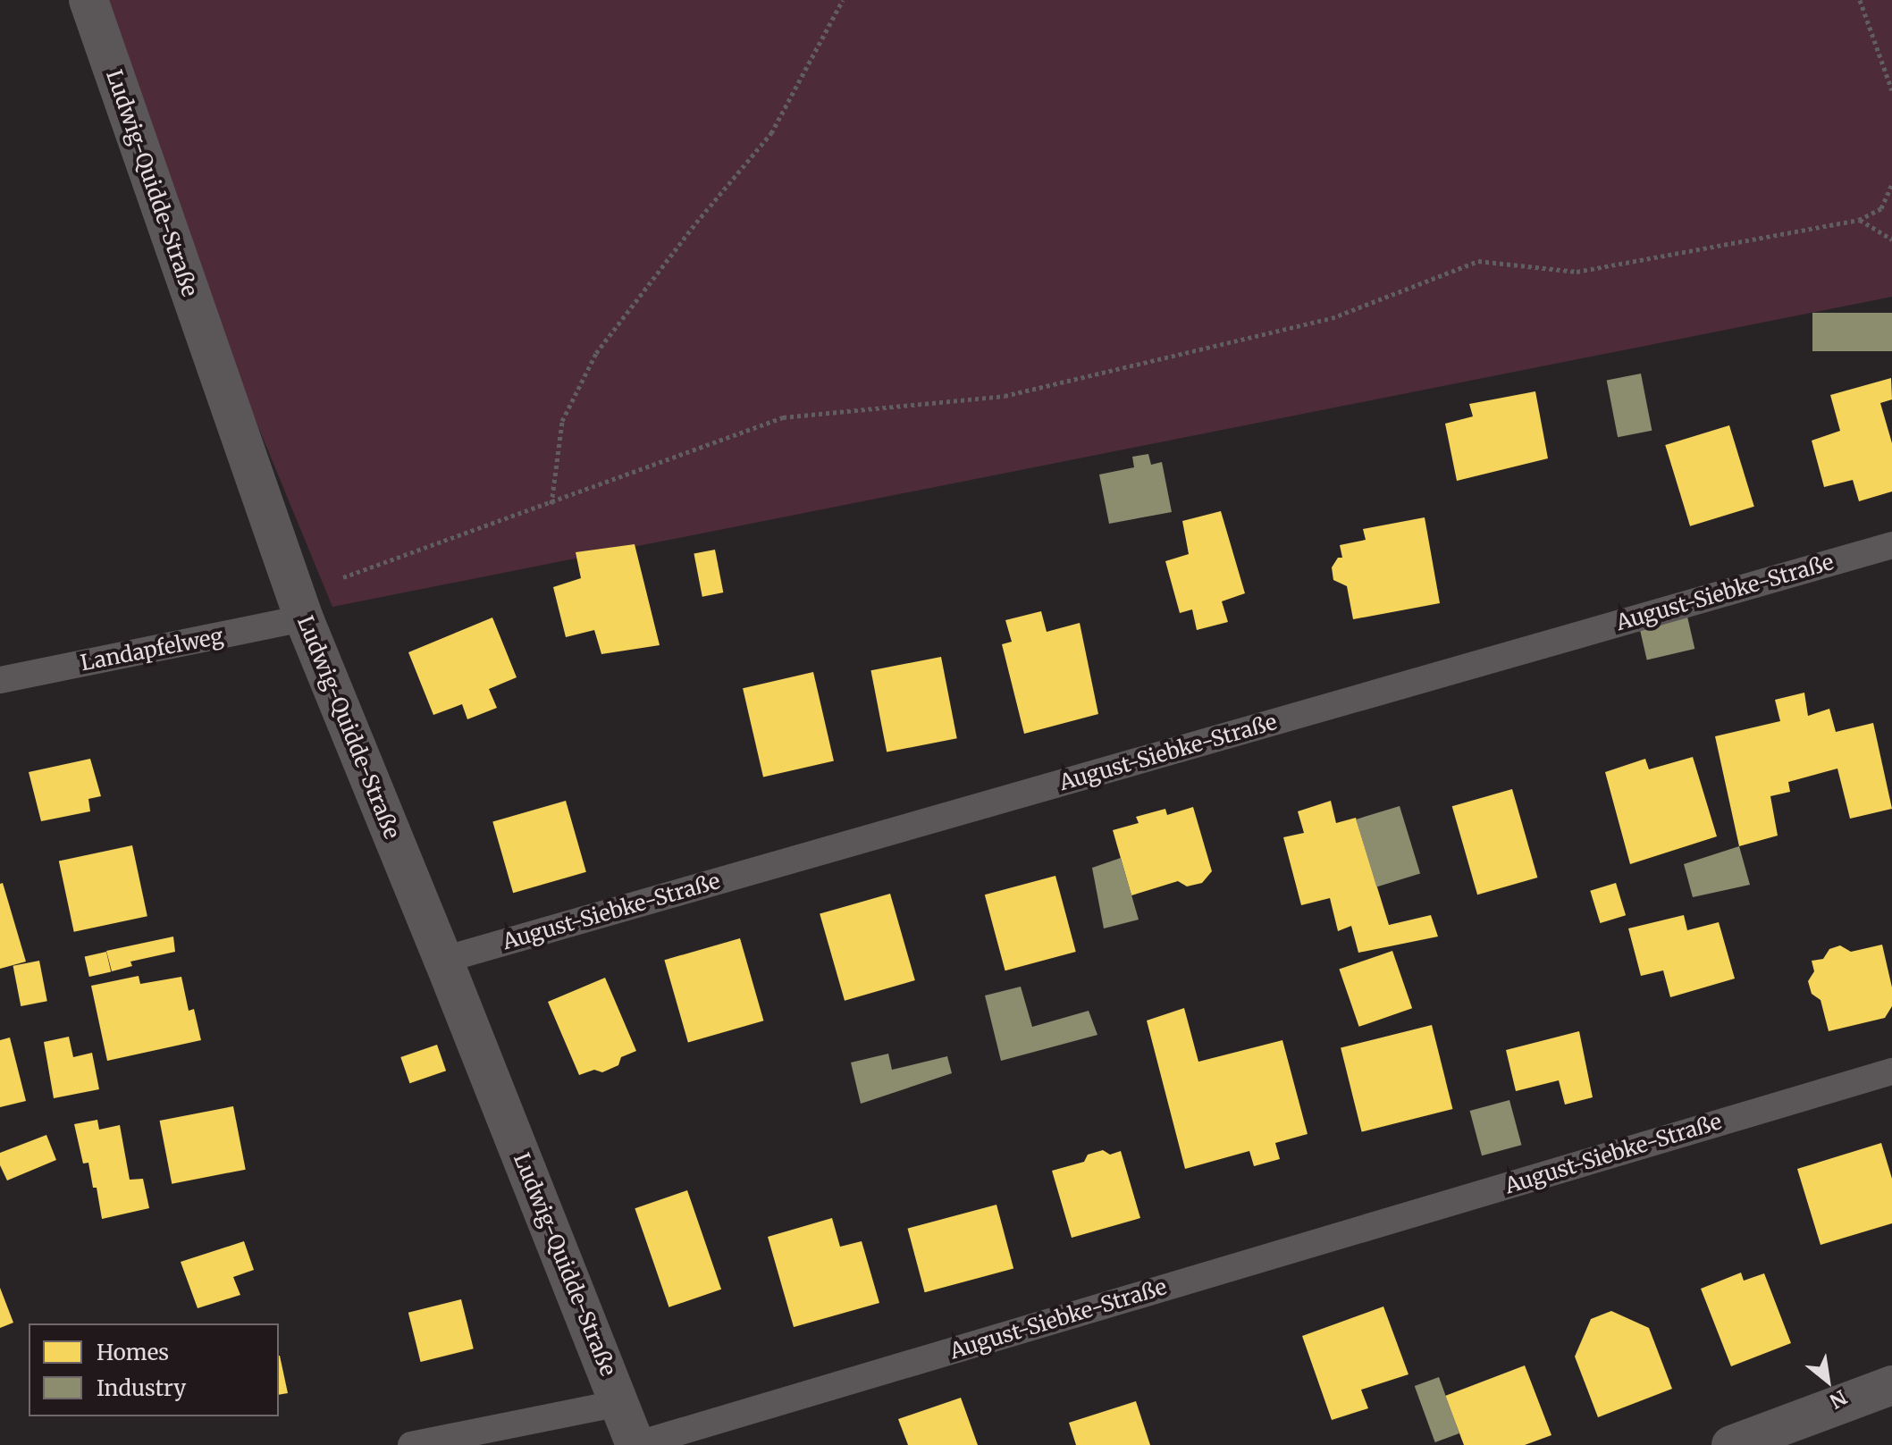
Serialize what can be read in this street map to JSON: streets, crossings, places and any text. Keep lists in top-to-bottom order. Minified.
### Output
{"streets":{"street":["Ludwig-Quidde-Straße"],"lane":["August-Siebke-Straße","Landapfelweg"]},"crossings":[["Ludwig-Quidde-Straße","August-Siebke-Straße"],["Ludwig-Quidde-Straße","Landapfelweg"]],"legend":["Homes","Industry"],"north":"bottom right"}
